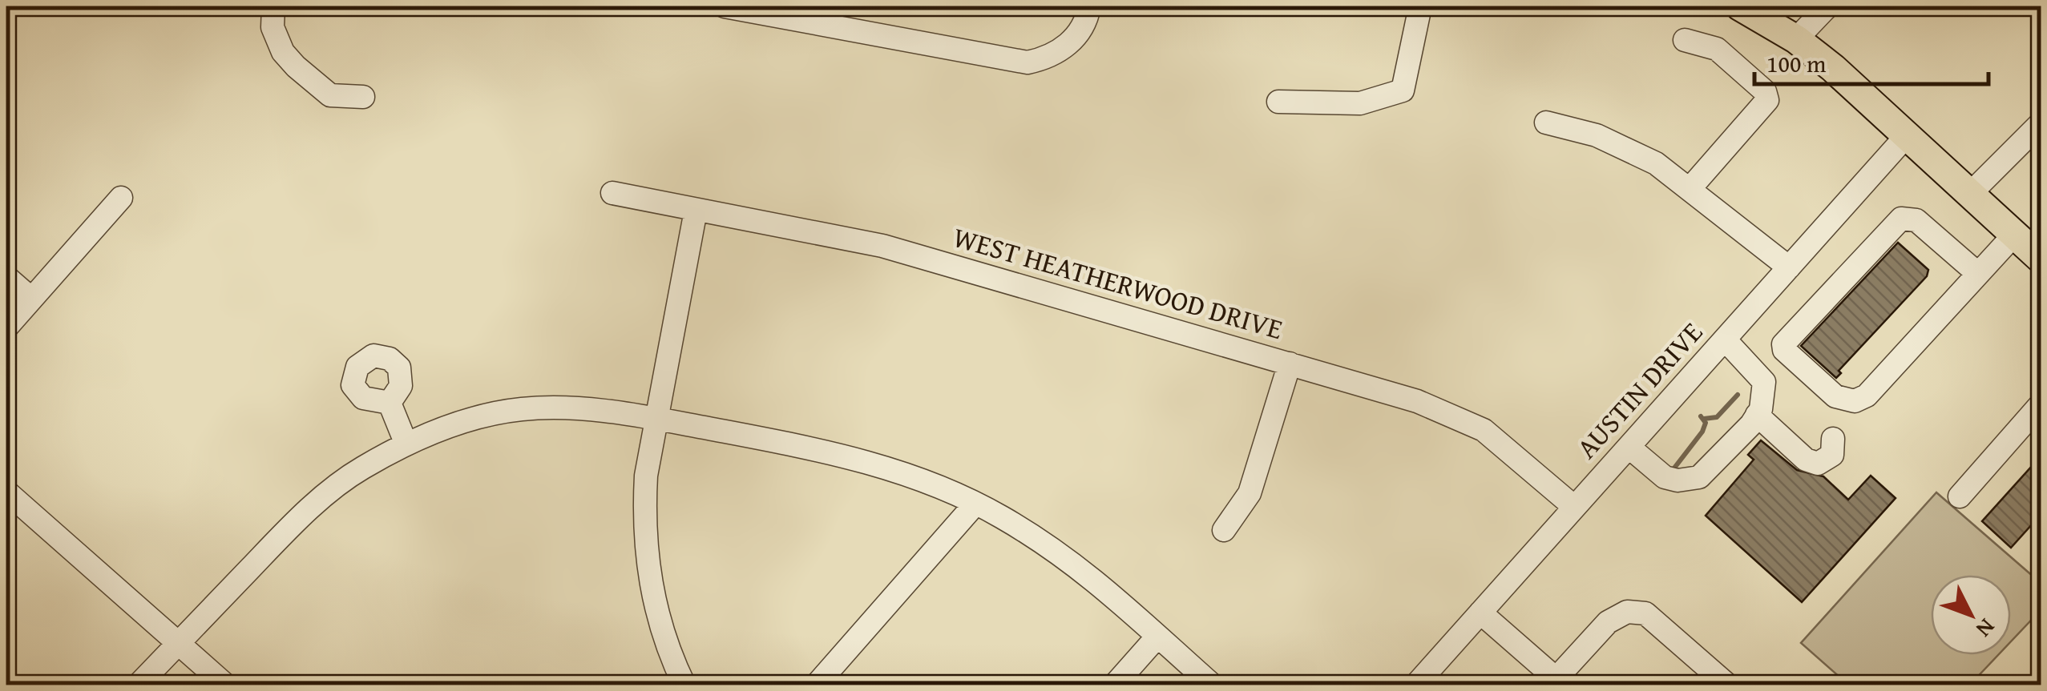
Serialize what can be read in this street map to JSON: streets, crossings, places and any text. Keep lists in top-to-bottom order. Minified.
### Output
{"streets":{"street":["WEST HEATHERWOOD DRIVE","AUSTIN DRIVE"]},"crossings":[["WEST HEATHERWOOD DRIVE","AUSTIN DRIVE"]],"scale_bar":"100 m","north":"bottom right"}
